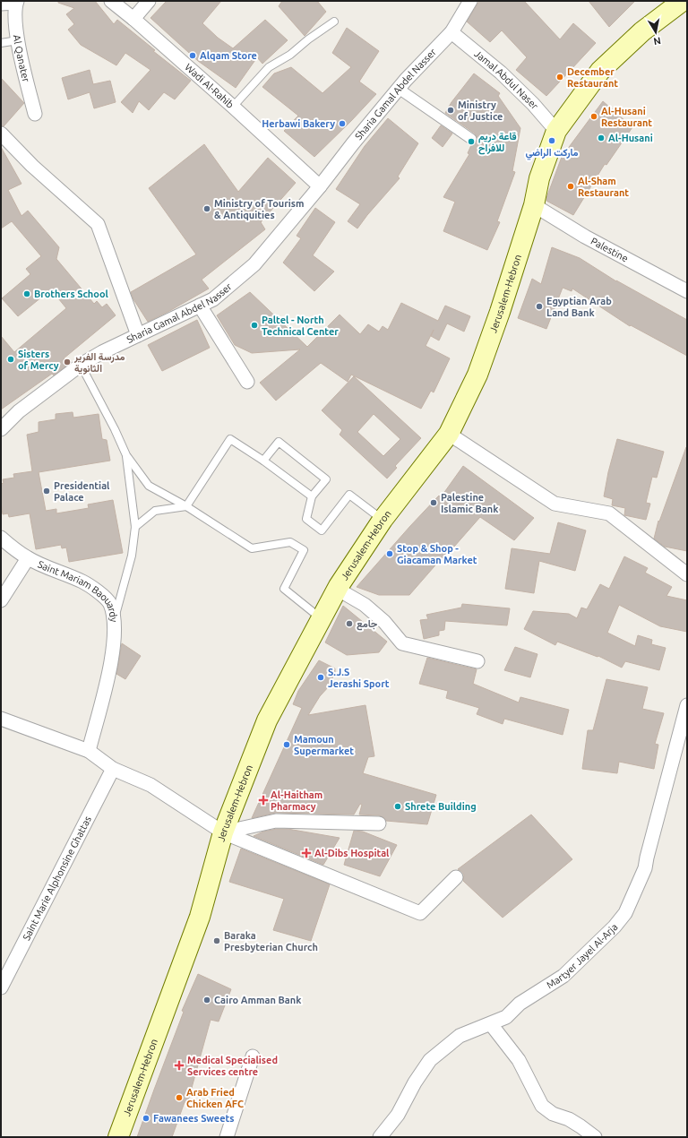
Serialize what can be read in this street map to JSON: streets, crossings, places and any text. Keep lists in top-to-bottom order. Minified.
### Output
{"streets":{"main road":["Jerusalem-Hebron"],"street":["Al Qanater","Jamal Abdul Naser","Wadi Al-Rahib","Sharia Gamal Abdel Nasser","Palestine","Saint Mariam Baouardy","Saint Marie Alphonsine Ghattas","Martyer Jayel Al-Arja"]},"crossings":[["Jamal Abdul Naser","Sharia Gamal Abdel Nasser"],["Jamal Abdul Naser","Jerusalem-Hebron"],["Wadi Al-Rahib","Sharia Gamal Abdel Nasser"],["Palestine","Jerusalem-Hebron"]],"places":{"other":["Alqam Store","December Restaurant","Ministry of Justice","Al-Husani Restaurant","Herbawi Bakery","Al-Husani","ماركت الراضي","قاعة دريم للافراح","Al-Sham Restaurant","Ministry of Tourism & Antiquities","Brothers School","Egyptian Arab Land Bank","Paltel - North Technical Center","Sisters of Mercy","مدرسة الفرير الثانوية","Presidential Palace","Palestine Islamic Bank","Stop & Shop - Giacaman Market","جامع","S.J.S Jerashi Sport","Mamoun Supermarket","Shrete Building","Baraka Presbyterian Church","Cairo Amman Bank","Arab Fried Chicken AFC","Fawanees Sweets"],"health":["Al-Haitham Pharmacy","Al-Dibs Hospital","Medical Specialised Services centre"]},"north":"bottom"}
